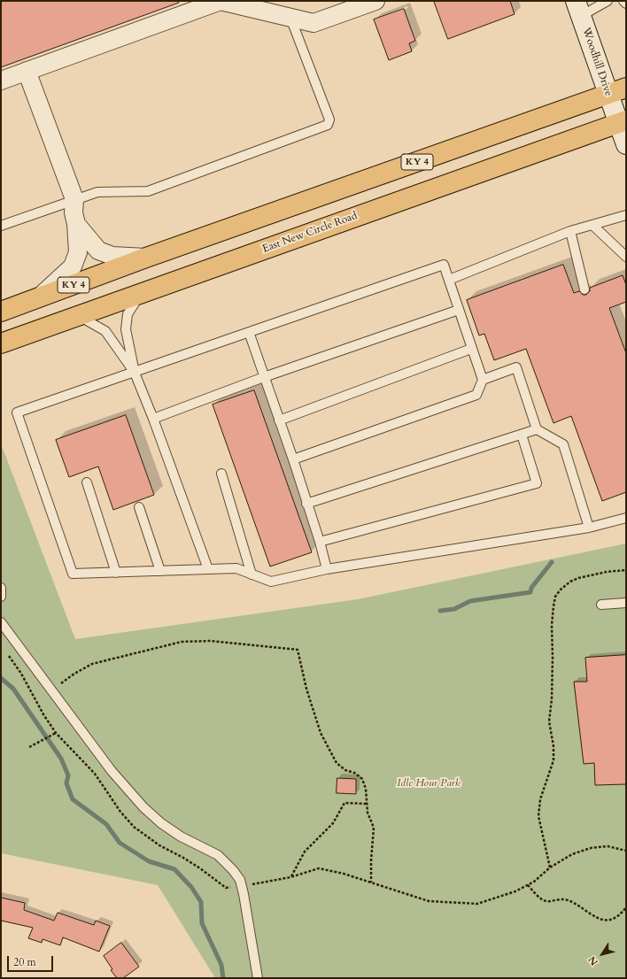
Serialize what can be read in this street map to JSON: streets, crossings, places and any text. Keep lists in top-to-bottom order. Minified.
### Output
{"streets":{"highway":["KY 4","East New Circle Road"],"street":["Woodhill Drive"]},"crossings":[["Woodhill Drive","KY 4"],["Woodhill Drive","East New Circle Road"]],"parks":["Idle Hour Park"],"scale_bar":"20 m","north":"bottom left"}
